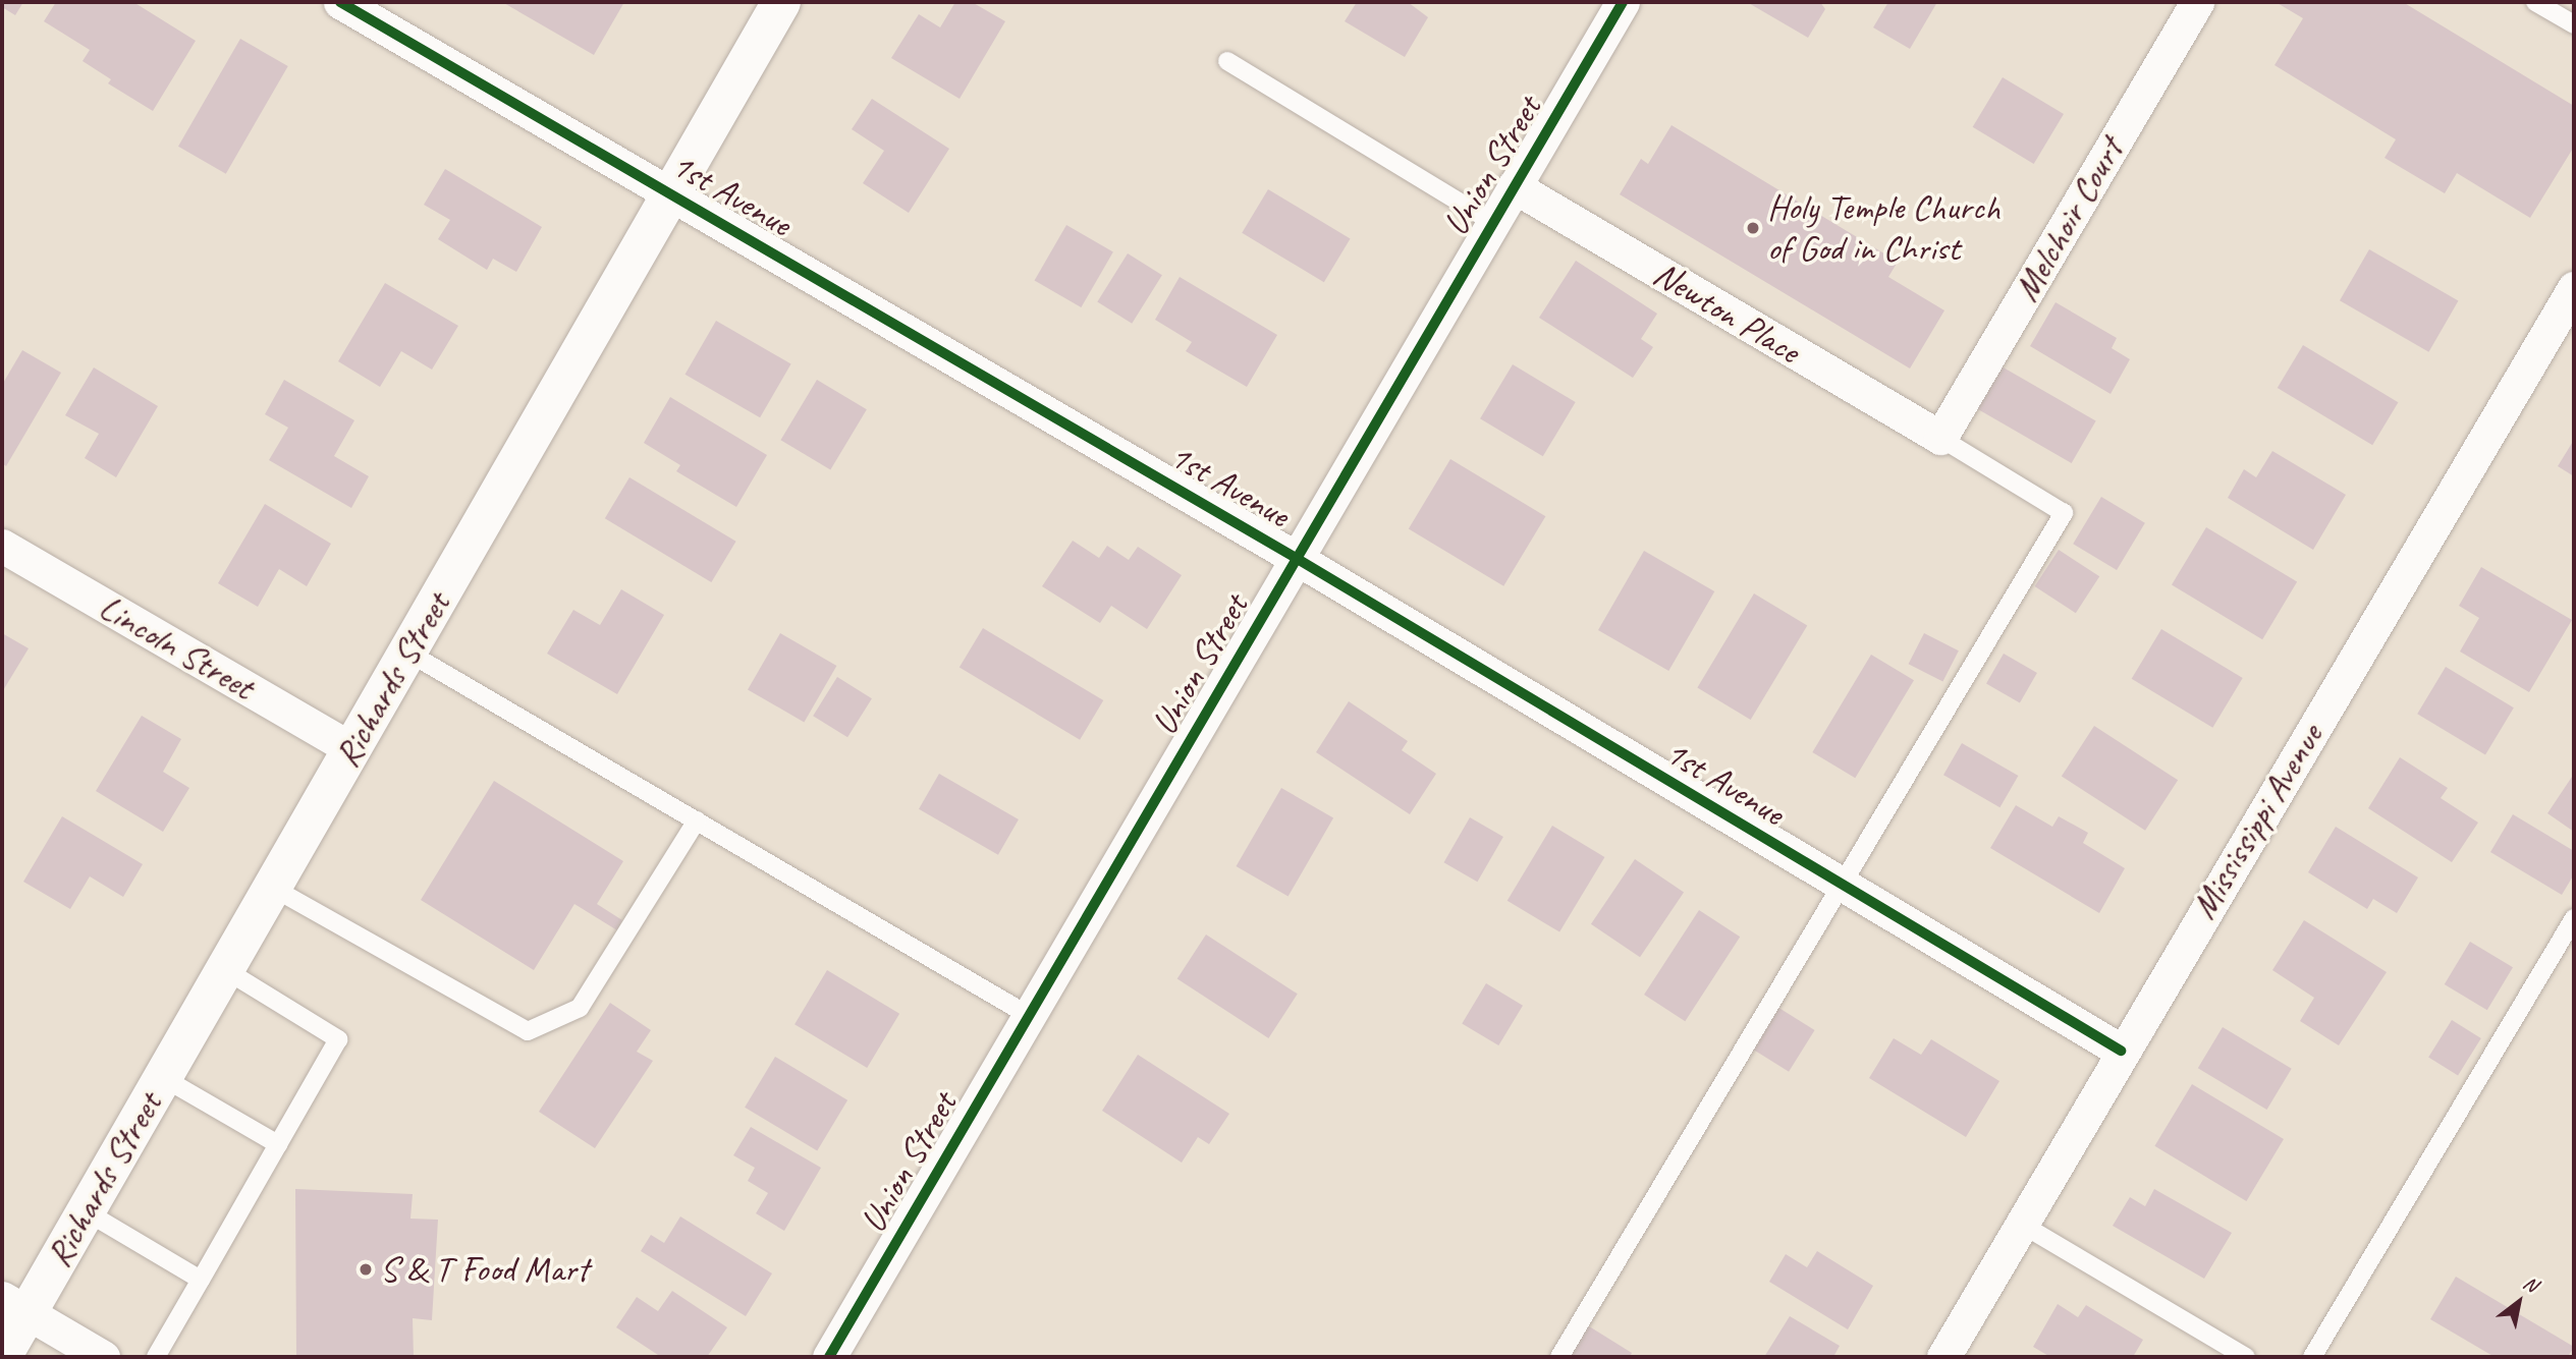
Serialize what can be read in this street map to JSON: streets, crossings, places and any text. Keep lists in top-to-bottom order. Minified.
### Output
{"streets":{"street":["Union Street","1st Avenue","Melchoir Court","Newton Place","Lincoln Street","Richards Street","Mississippi Avenue"]},"crossings":[["Union Street","1st Avenue"],["Union Street","Newton Place"],["1st Avenue","Richards Street"],["1st Avenue","Mississippi Avenue"],["Melchoir Court","Newton Place"],["Lincoln Street","Richards Street"]],"places":["Holy Temple Church of God in Christ","S & T Food Mart"],"north":"top right"}
